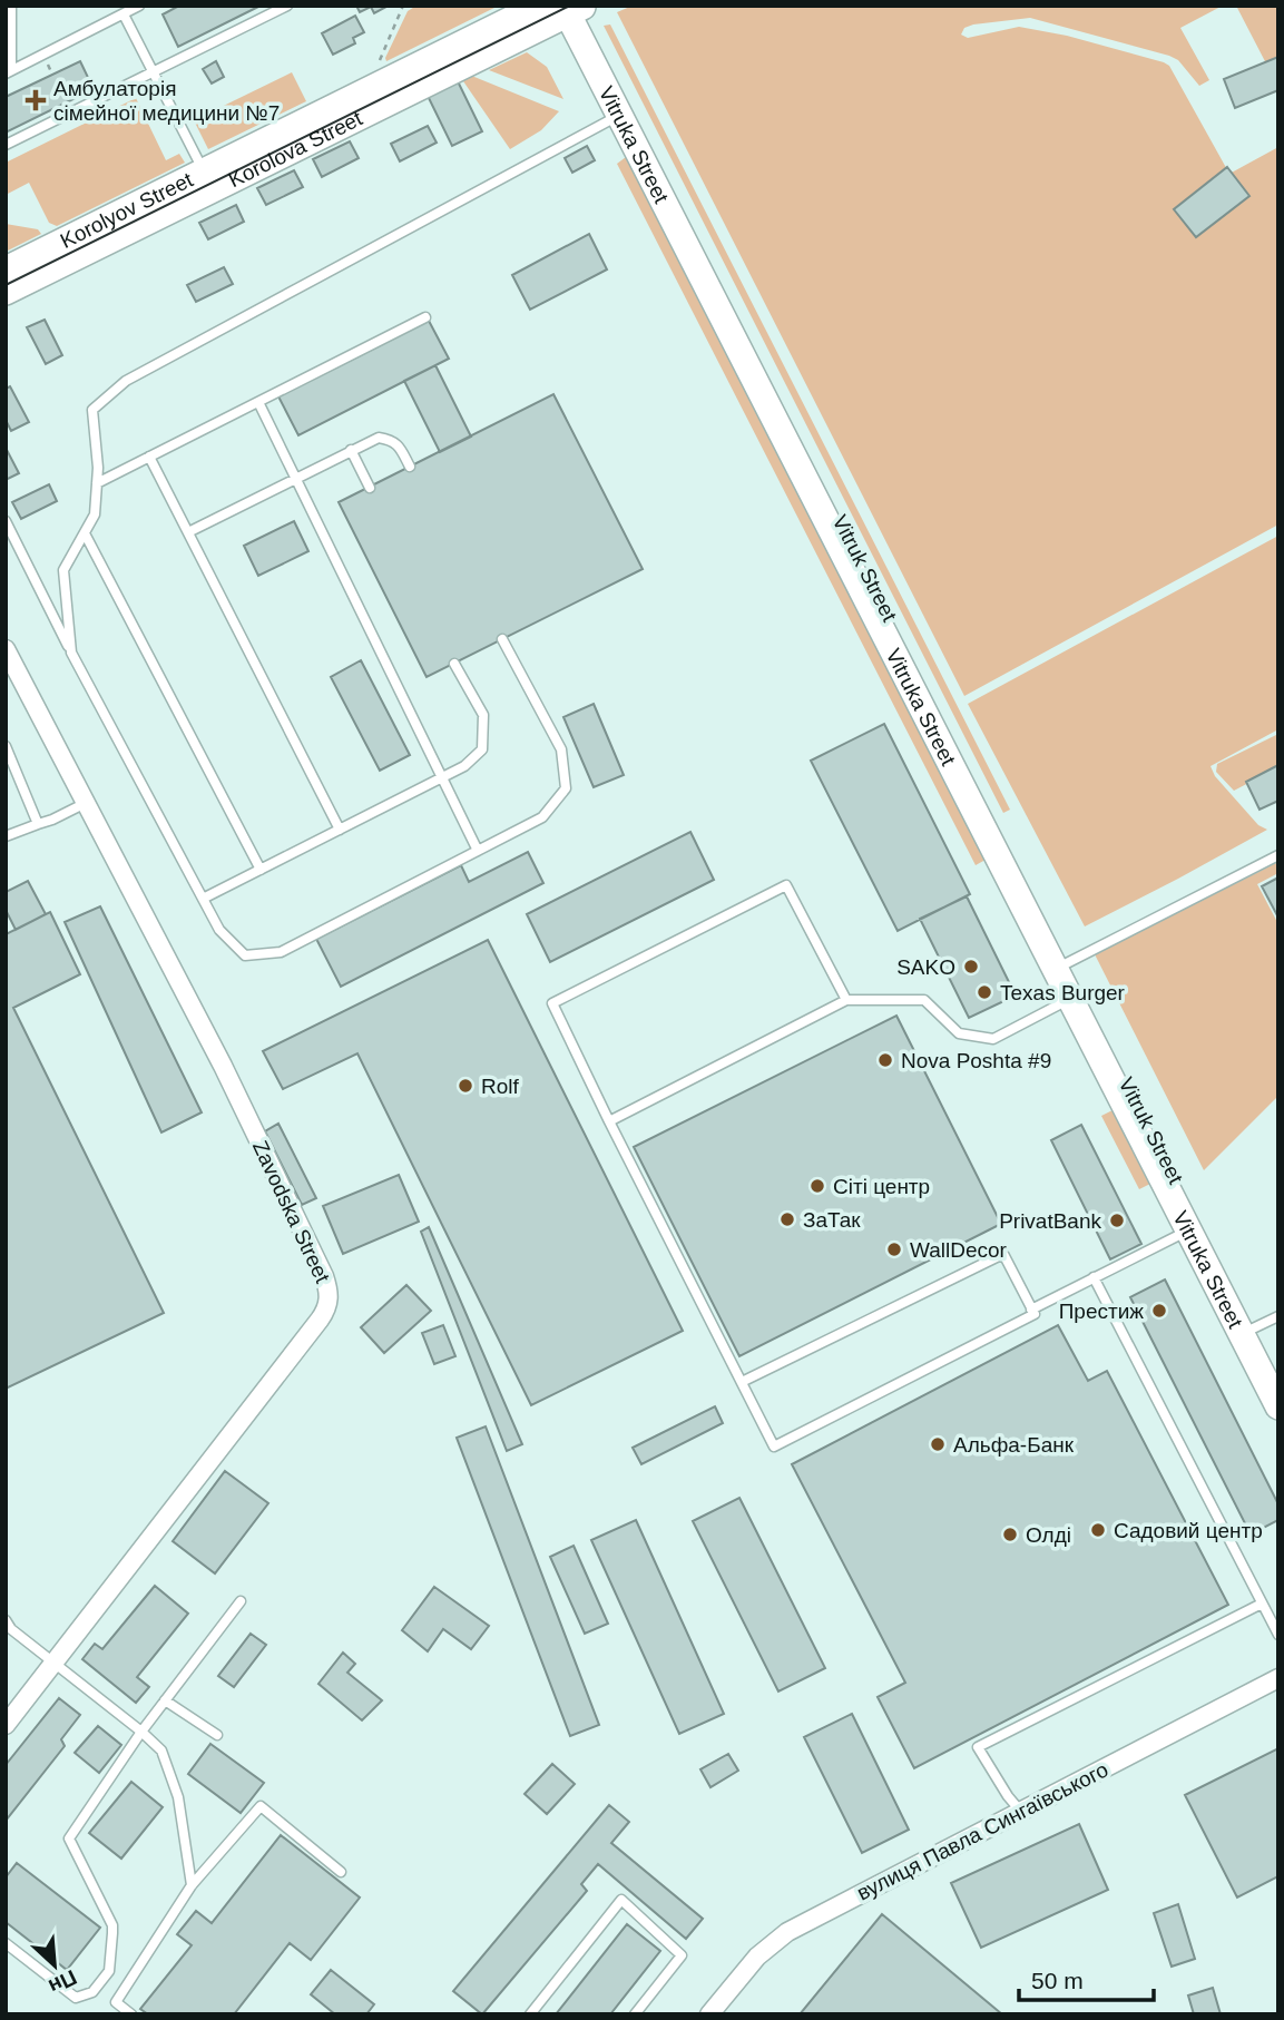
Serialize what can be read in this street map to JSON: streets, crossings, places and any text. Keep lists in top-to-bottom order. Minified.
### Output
{"streets":{"main road":["Vitruka Street","Korolova Street","Korolyov Street","Vitruk Street"],"street":["Zavodska Street","вулиця Павла Сингаївського"]},"crossings":[["Vitruka Street","Korolova Street"],["Vitruka Street","Vitruk Street"],["Korolova Street","Korolyov Street"],["Korolova Street","Vitruk Street"]],"places":{"health":["Амбулаторія сімейної медицини №7"],"other":["SAKO","Texas Burger","Nova Poshta #9","Rolf","Сіті центр","ЗаТак","PrivatBank","WallDecor","Престиж","Альфа-Банк","Садовий центр","Олді"]},"scale_bar":"50 m","north":"bottom right"}
